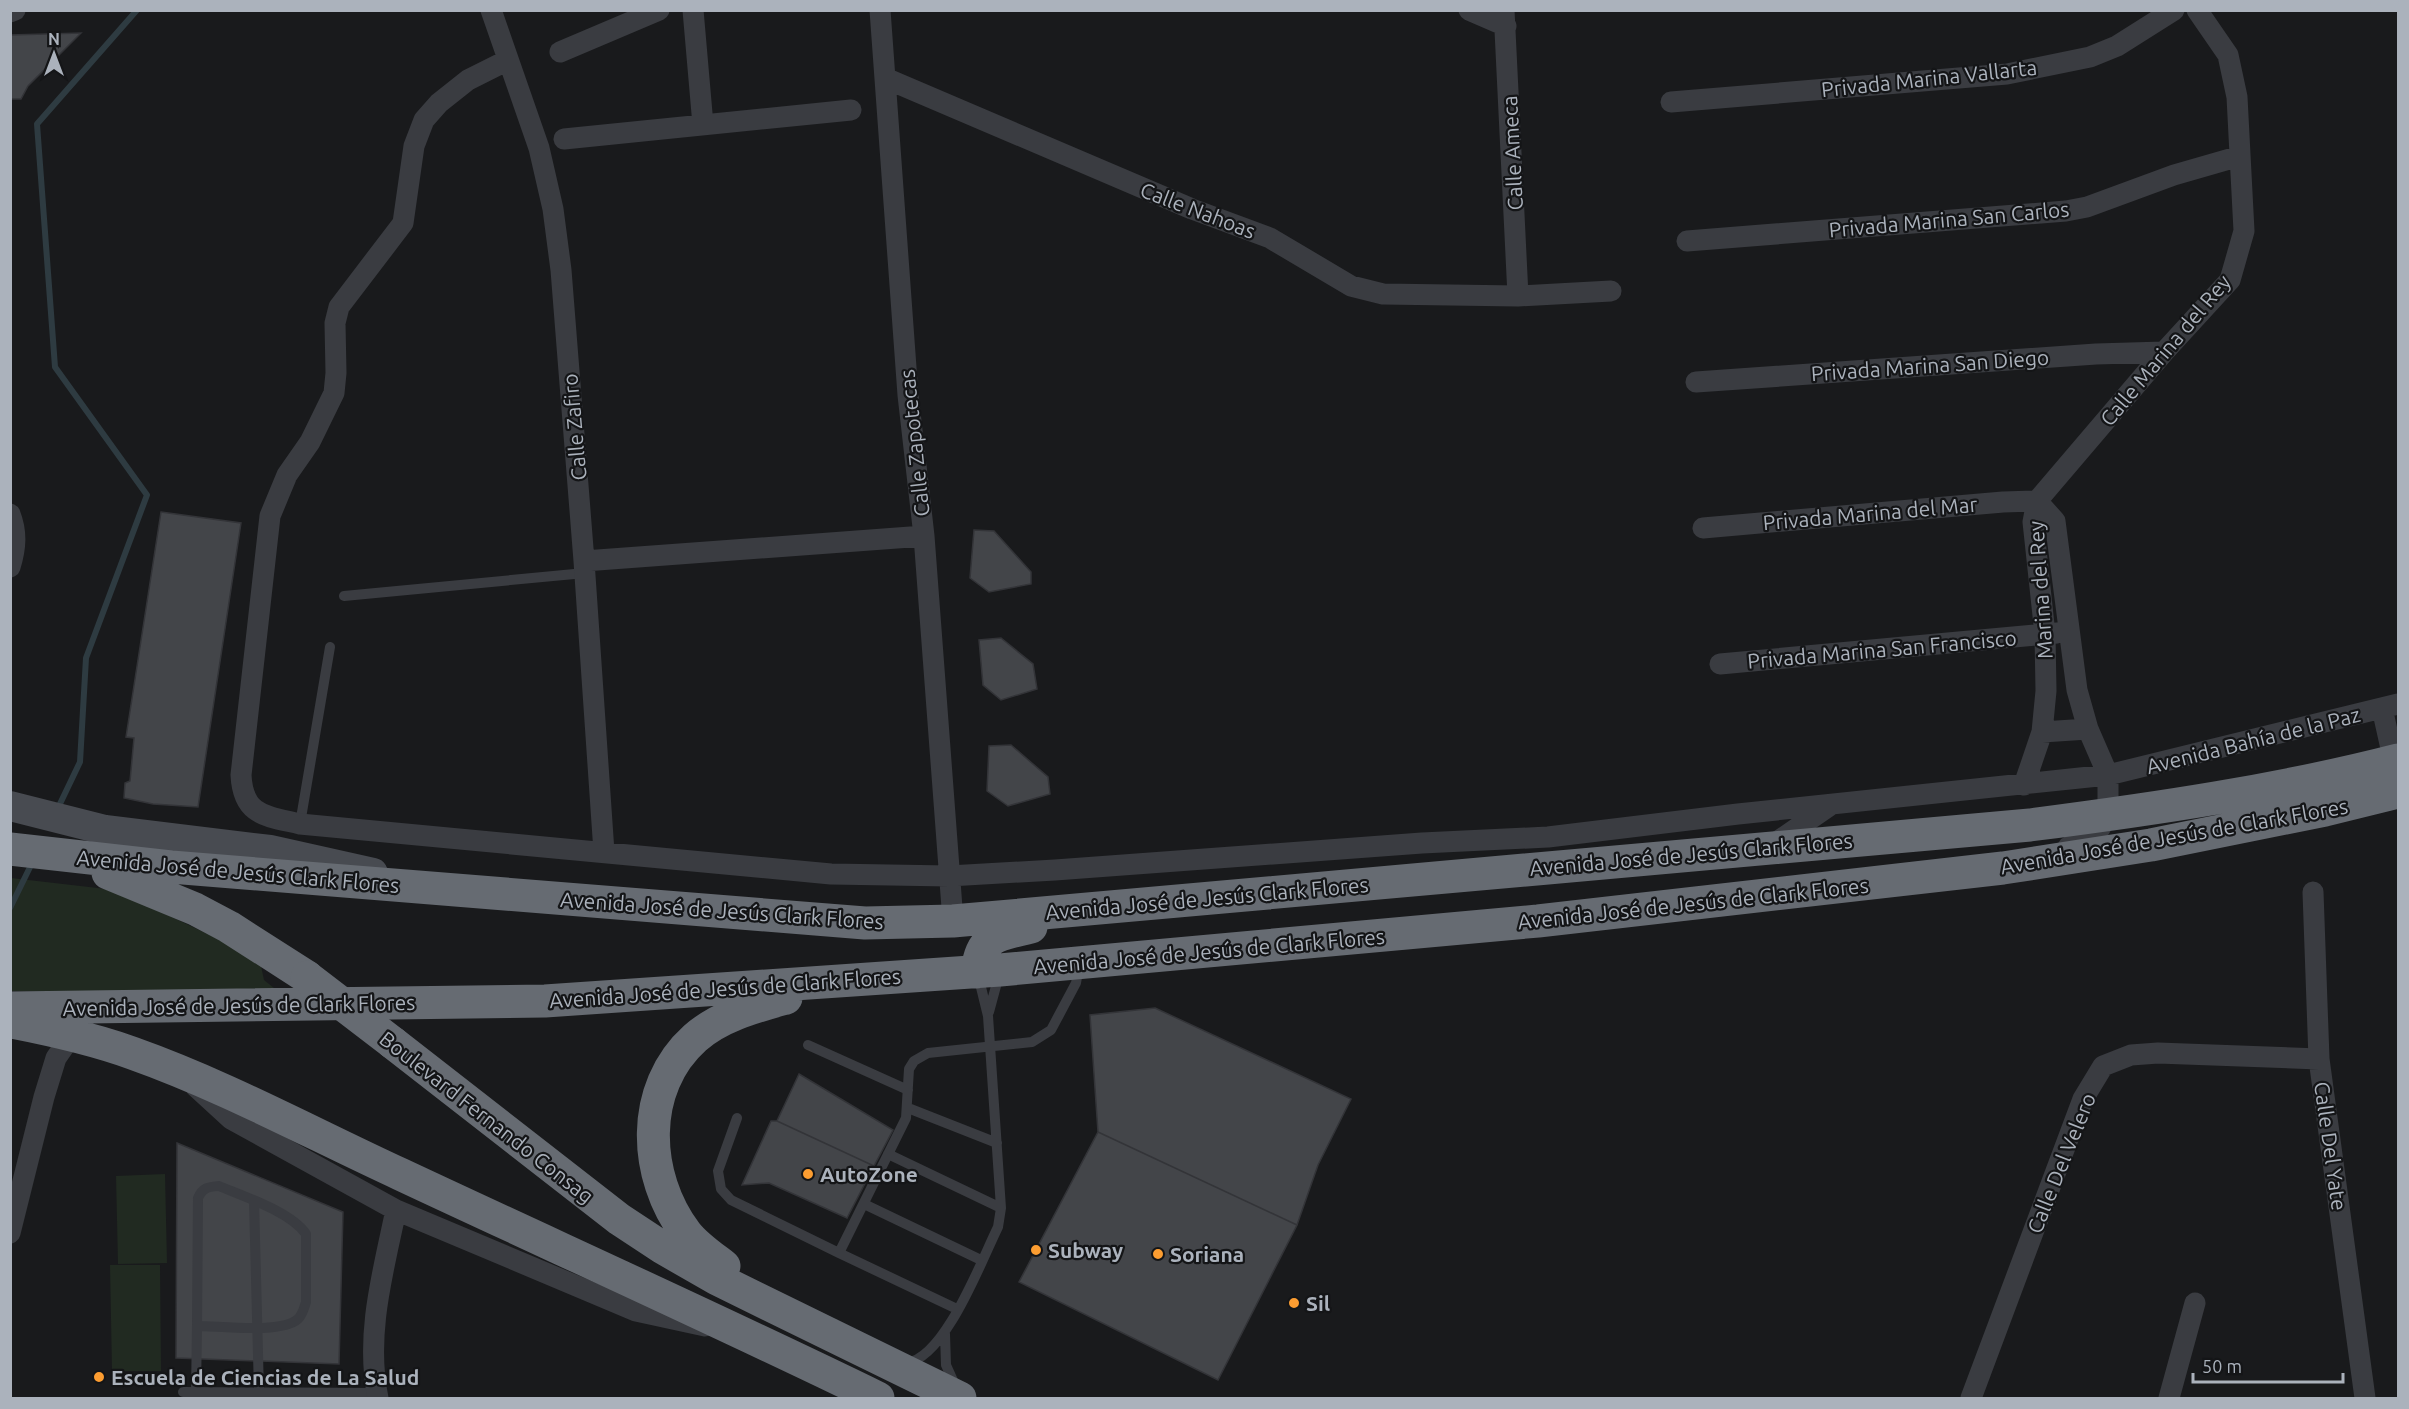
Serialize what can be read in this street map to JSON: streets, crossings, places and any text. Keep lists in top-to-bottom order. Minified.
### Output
{"streets":{"highway":["Avenida José de Jesús de Clark Flores","Avenida José de Jesús Clark Flores","Boulevard Fernando Consag"],"street":["Privada Marina Vallarta","Calle Ameca","Calle Nahoas","Privada Marina San Carlos","Calle Marina del Rey","Privada Marina San Diego","Calle Zafiro","Calle Zapotecas","Privada Marina del Mar","Marina del Rey","Privada Marina San Francisco","Avenida Bahía de la Paz","Calle Del Yate","Calle Del Velero"]},"crossings":[["Calle Ameca","Calle Nahoas"],["Calle Nahoas","Calle Zapotecas"],["Privada Marina San Carlos","Calle Marina del Rey"],["Calle Marina del Rey","Privada Marina San Diego"],["Calle Marina del Rey","Privada Marina del Mar"],["Calle Marina del Rey","Marina del Rey"],["Calle Zafiro","Avenida Bahía de la Paz"],["Calle Zapotecas","Avenida Bahía de la Paz"],["Calle Zapotecas","Avenida José de Jesús Clark Flores"],["Privada Marina del Mar","Marina del Rey"],["Marina del Rey","Privada Marina San Francisco"],["Marina del Rey","Avenida Bahía de la Paz"],["Avenida José de Jesús de Clark Flores","Avenida José de Jesús Clark Flores"],["Calle Del Yate","Calle Del Velero"]],"places":["AutoZone","Subway","Soriana","Sil","Escuela de Ciencias de La Salud"],"scale_bar":"50 m","north":"top"}
